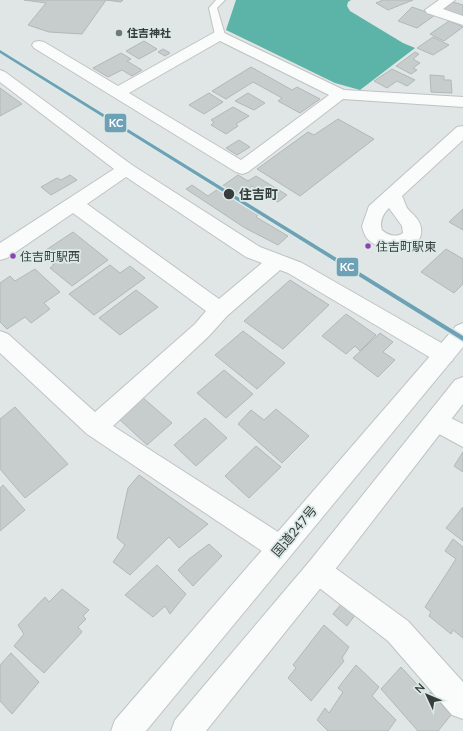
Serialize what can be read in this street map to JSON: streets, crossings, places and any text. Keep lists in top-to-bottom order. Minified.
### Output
{"streets":{"main road":["国道247号"]},"places":["住吉神社","住吉町","住吉町駅東","住吉町駅西"],"lines":["transit line KC"],"north":"top left"}
